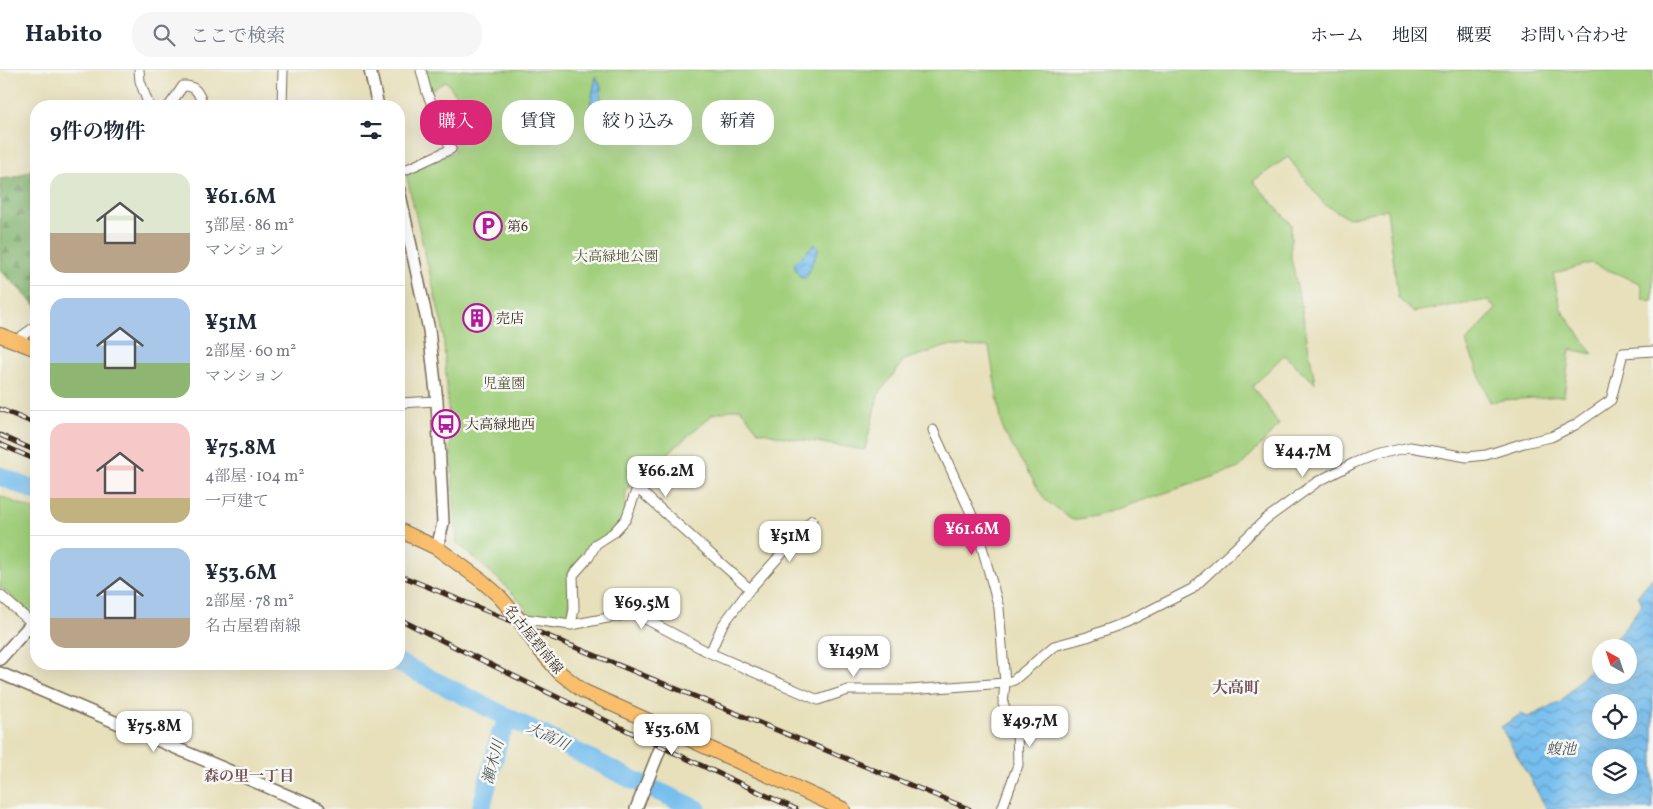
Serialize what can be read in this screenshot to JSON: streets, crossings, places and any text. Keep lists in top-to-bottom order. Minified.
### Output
{"streets":{"main road":["名古屋碧南線"]},"districts":["大高町","森の里一丁目"],"water":["大高川","蝮池","瀬木川"],"parks":["大高緑地公園","児童園"],"places":{"parking":["第6"],"building":["売店"],"bus stop":["大高緑地西"]},"north":"top left","page":{"header":"Habito","search":"ここで検索","nav":["ホーム","地図","概要","お問い合わせ"],"chip":["購入","賃貸","絞り込み","新着"],"heading":"9件の物件","list":[{"name":"¥61.6M","note":"3部屋 · 86 m² · マンション"},{"name":"¥51M","note":"2部屋 · 60 m² · マンション"},{"name":"¥75.8M","note":"4部屋 · 104 m² · 一戸建て"},{"name":"¥53.6M","note":"2部屋 · 78 m² · 名古屋碧南線"}],"price":["¥44.7M","¥66.2M","¥61.6M","¥51M","¥69.5M","¥149M","¥49.7M","¥75.8M","¥53.6M"]}}
